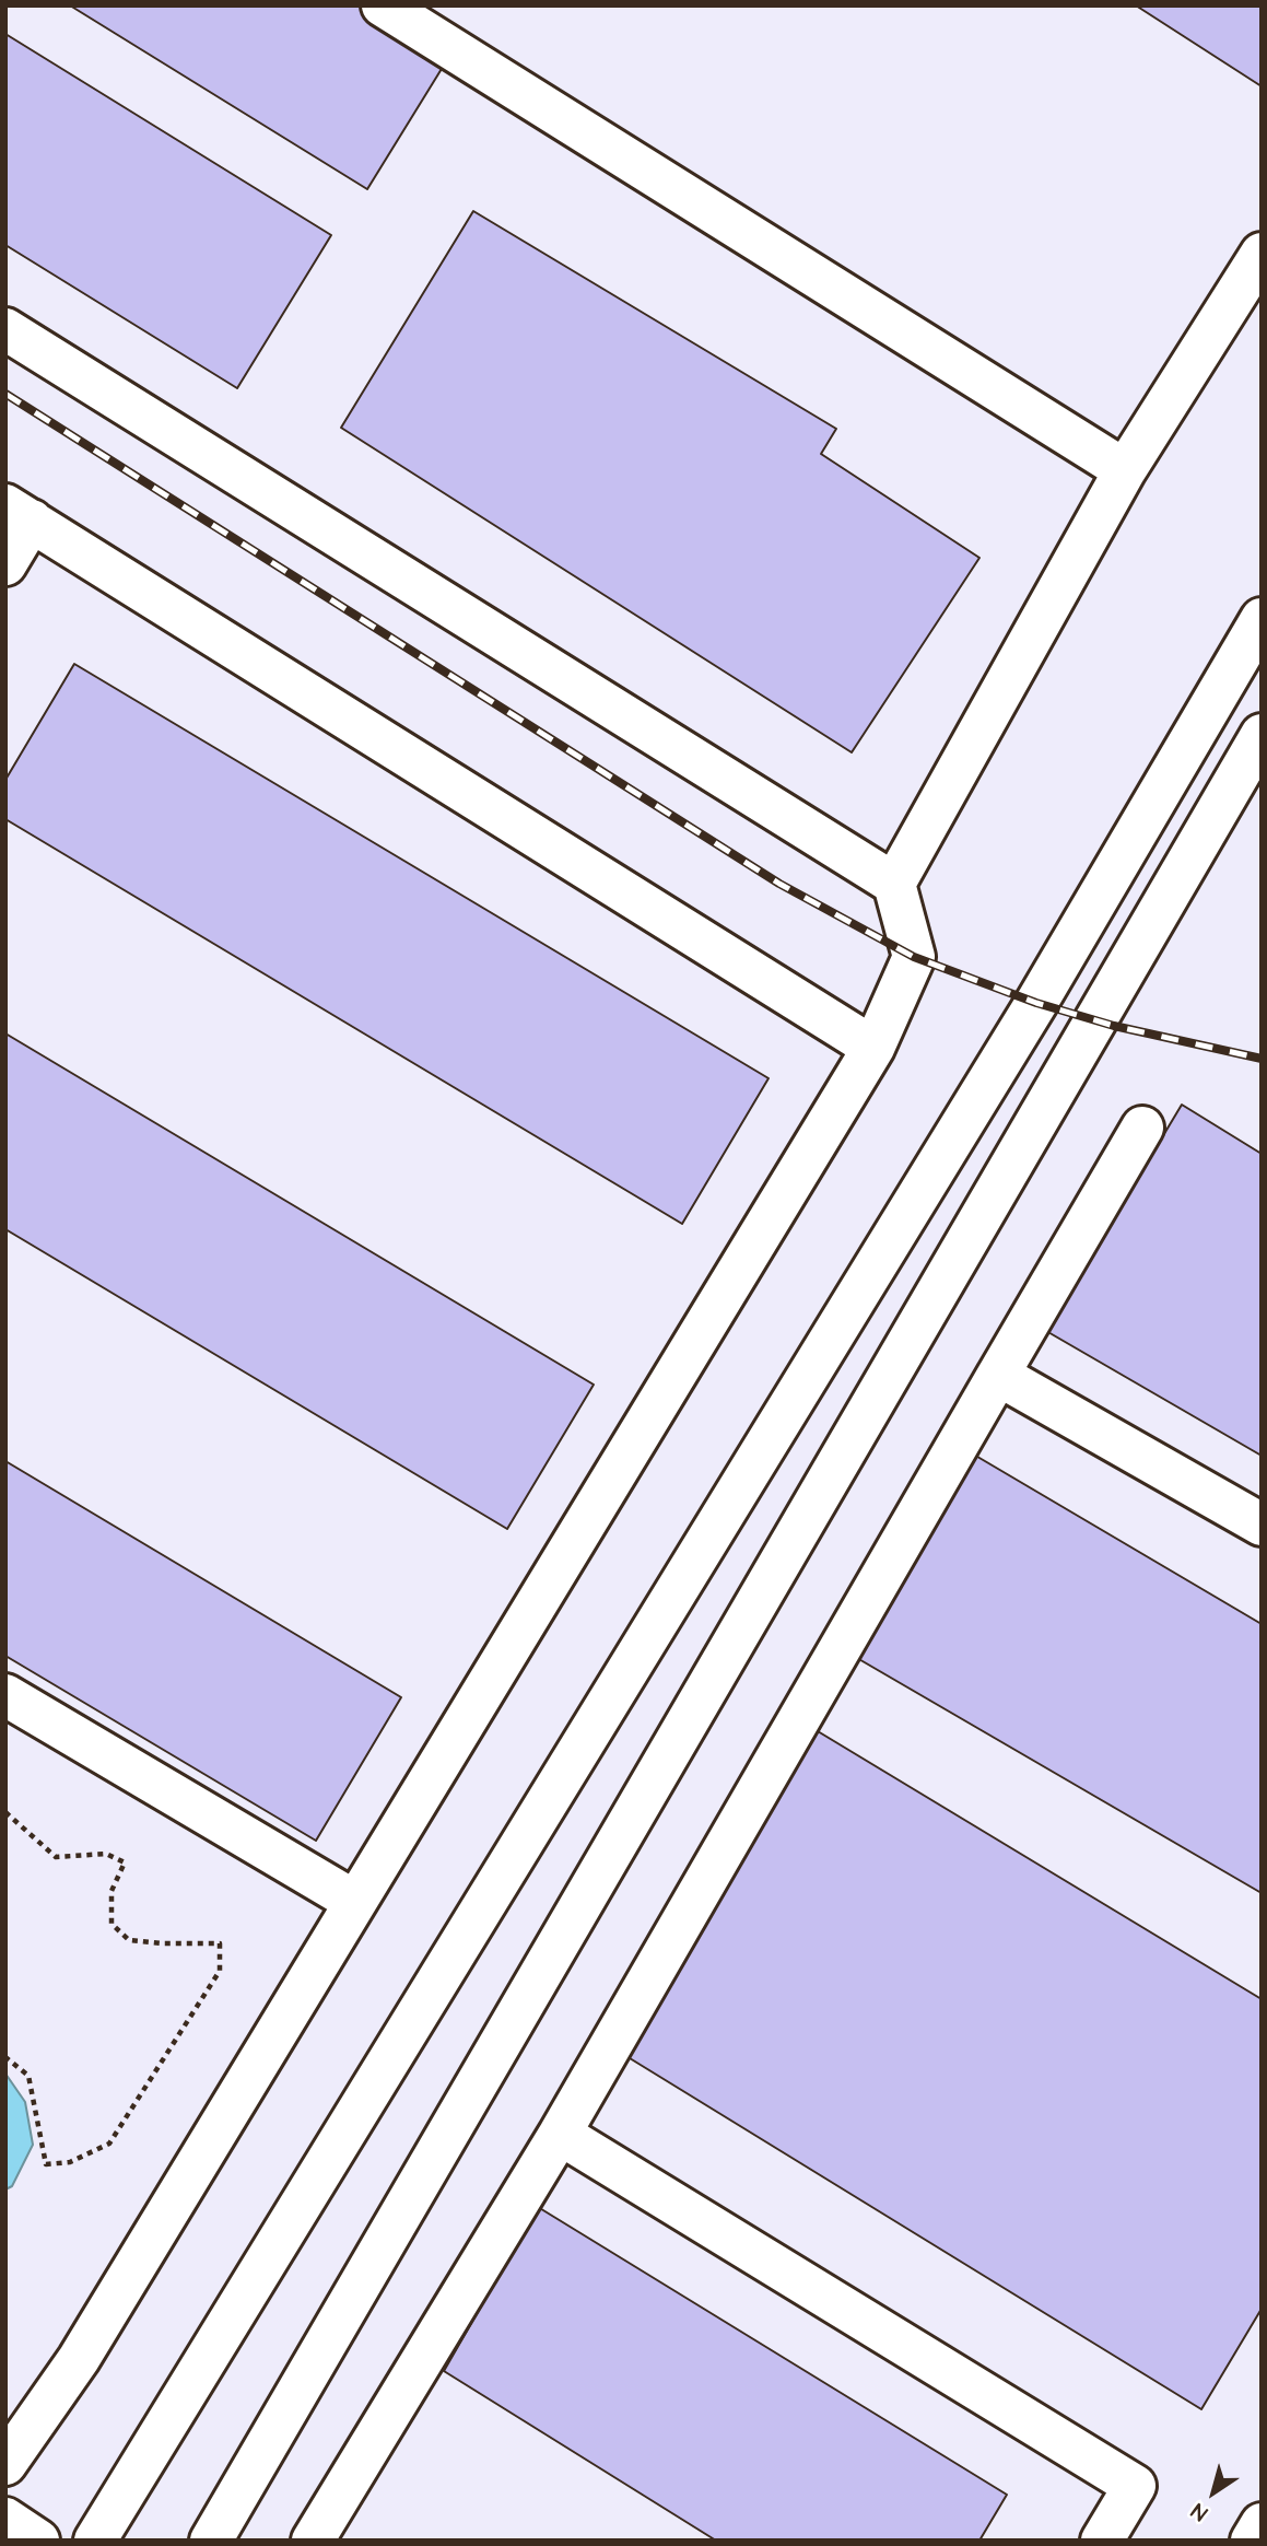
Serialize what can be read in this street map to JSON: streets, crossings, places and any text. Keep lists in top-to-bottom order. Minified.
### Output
{"north":"bottom left"}
